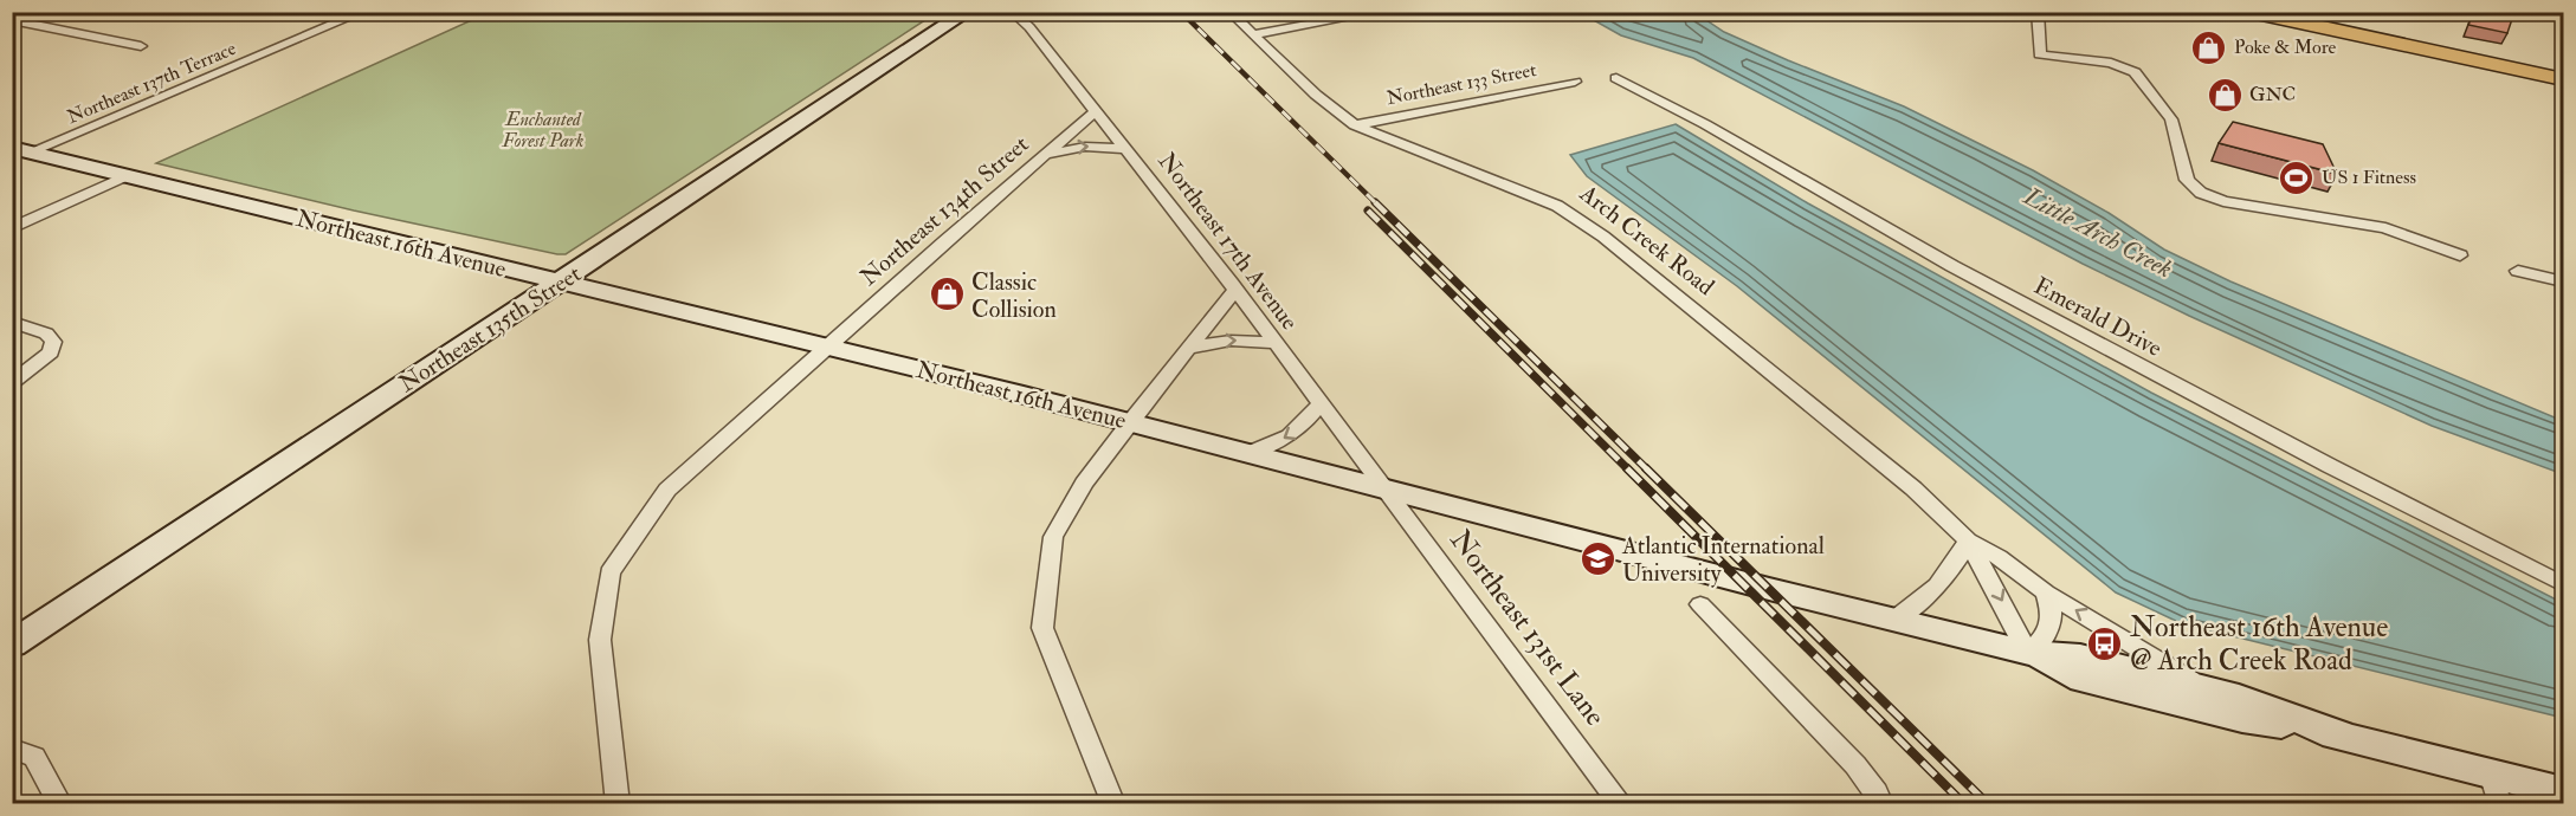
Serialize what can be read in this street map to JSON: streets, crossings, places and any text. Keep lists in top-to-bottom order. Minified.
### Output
{"streets":{"street":["Northeast 137th Terrace","Northeast 133 Street","Northeast 134th Street","Arch Creek Road","Northeast 17th Avenue","Northeast 16th Avenue","Emerald Drive","Northeast 135th Street","Northeast 131st Lane"]},"crossings":[["Northeast 137th Terrace","Northeast 16th Avenue"],["Northeast 133 Street","Arch Creek Road"],["Northeast 134th Street","Northeast 17th Avenue"],["Northeast 134th Street","Northeast 16th Avenue"],["Arch Creek Road","Northeast 16th Avenue"],["Northeast 17th Avenue","Northeast 16th Avenue"],["Northeast 17th Avenue","Northeast 131st Lane"],["Northeast 16th Avenue","Northeast 135th Street"],["Northeast 16th Avenue","Northeast 131st Lane"]],"water":["Little Arch Creek"],"parks":["Enchanted Forest Park"],"places":{"shop":["Poke & More","GNC","Classic Collision"],"sports":["US 1 Fitness"],"school or university":["Atlantic International University"],"bus stop":["Northeast 16th Avenue @ Arch Creek Road"]}}
